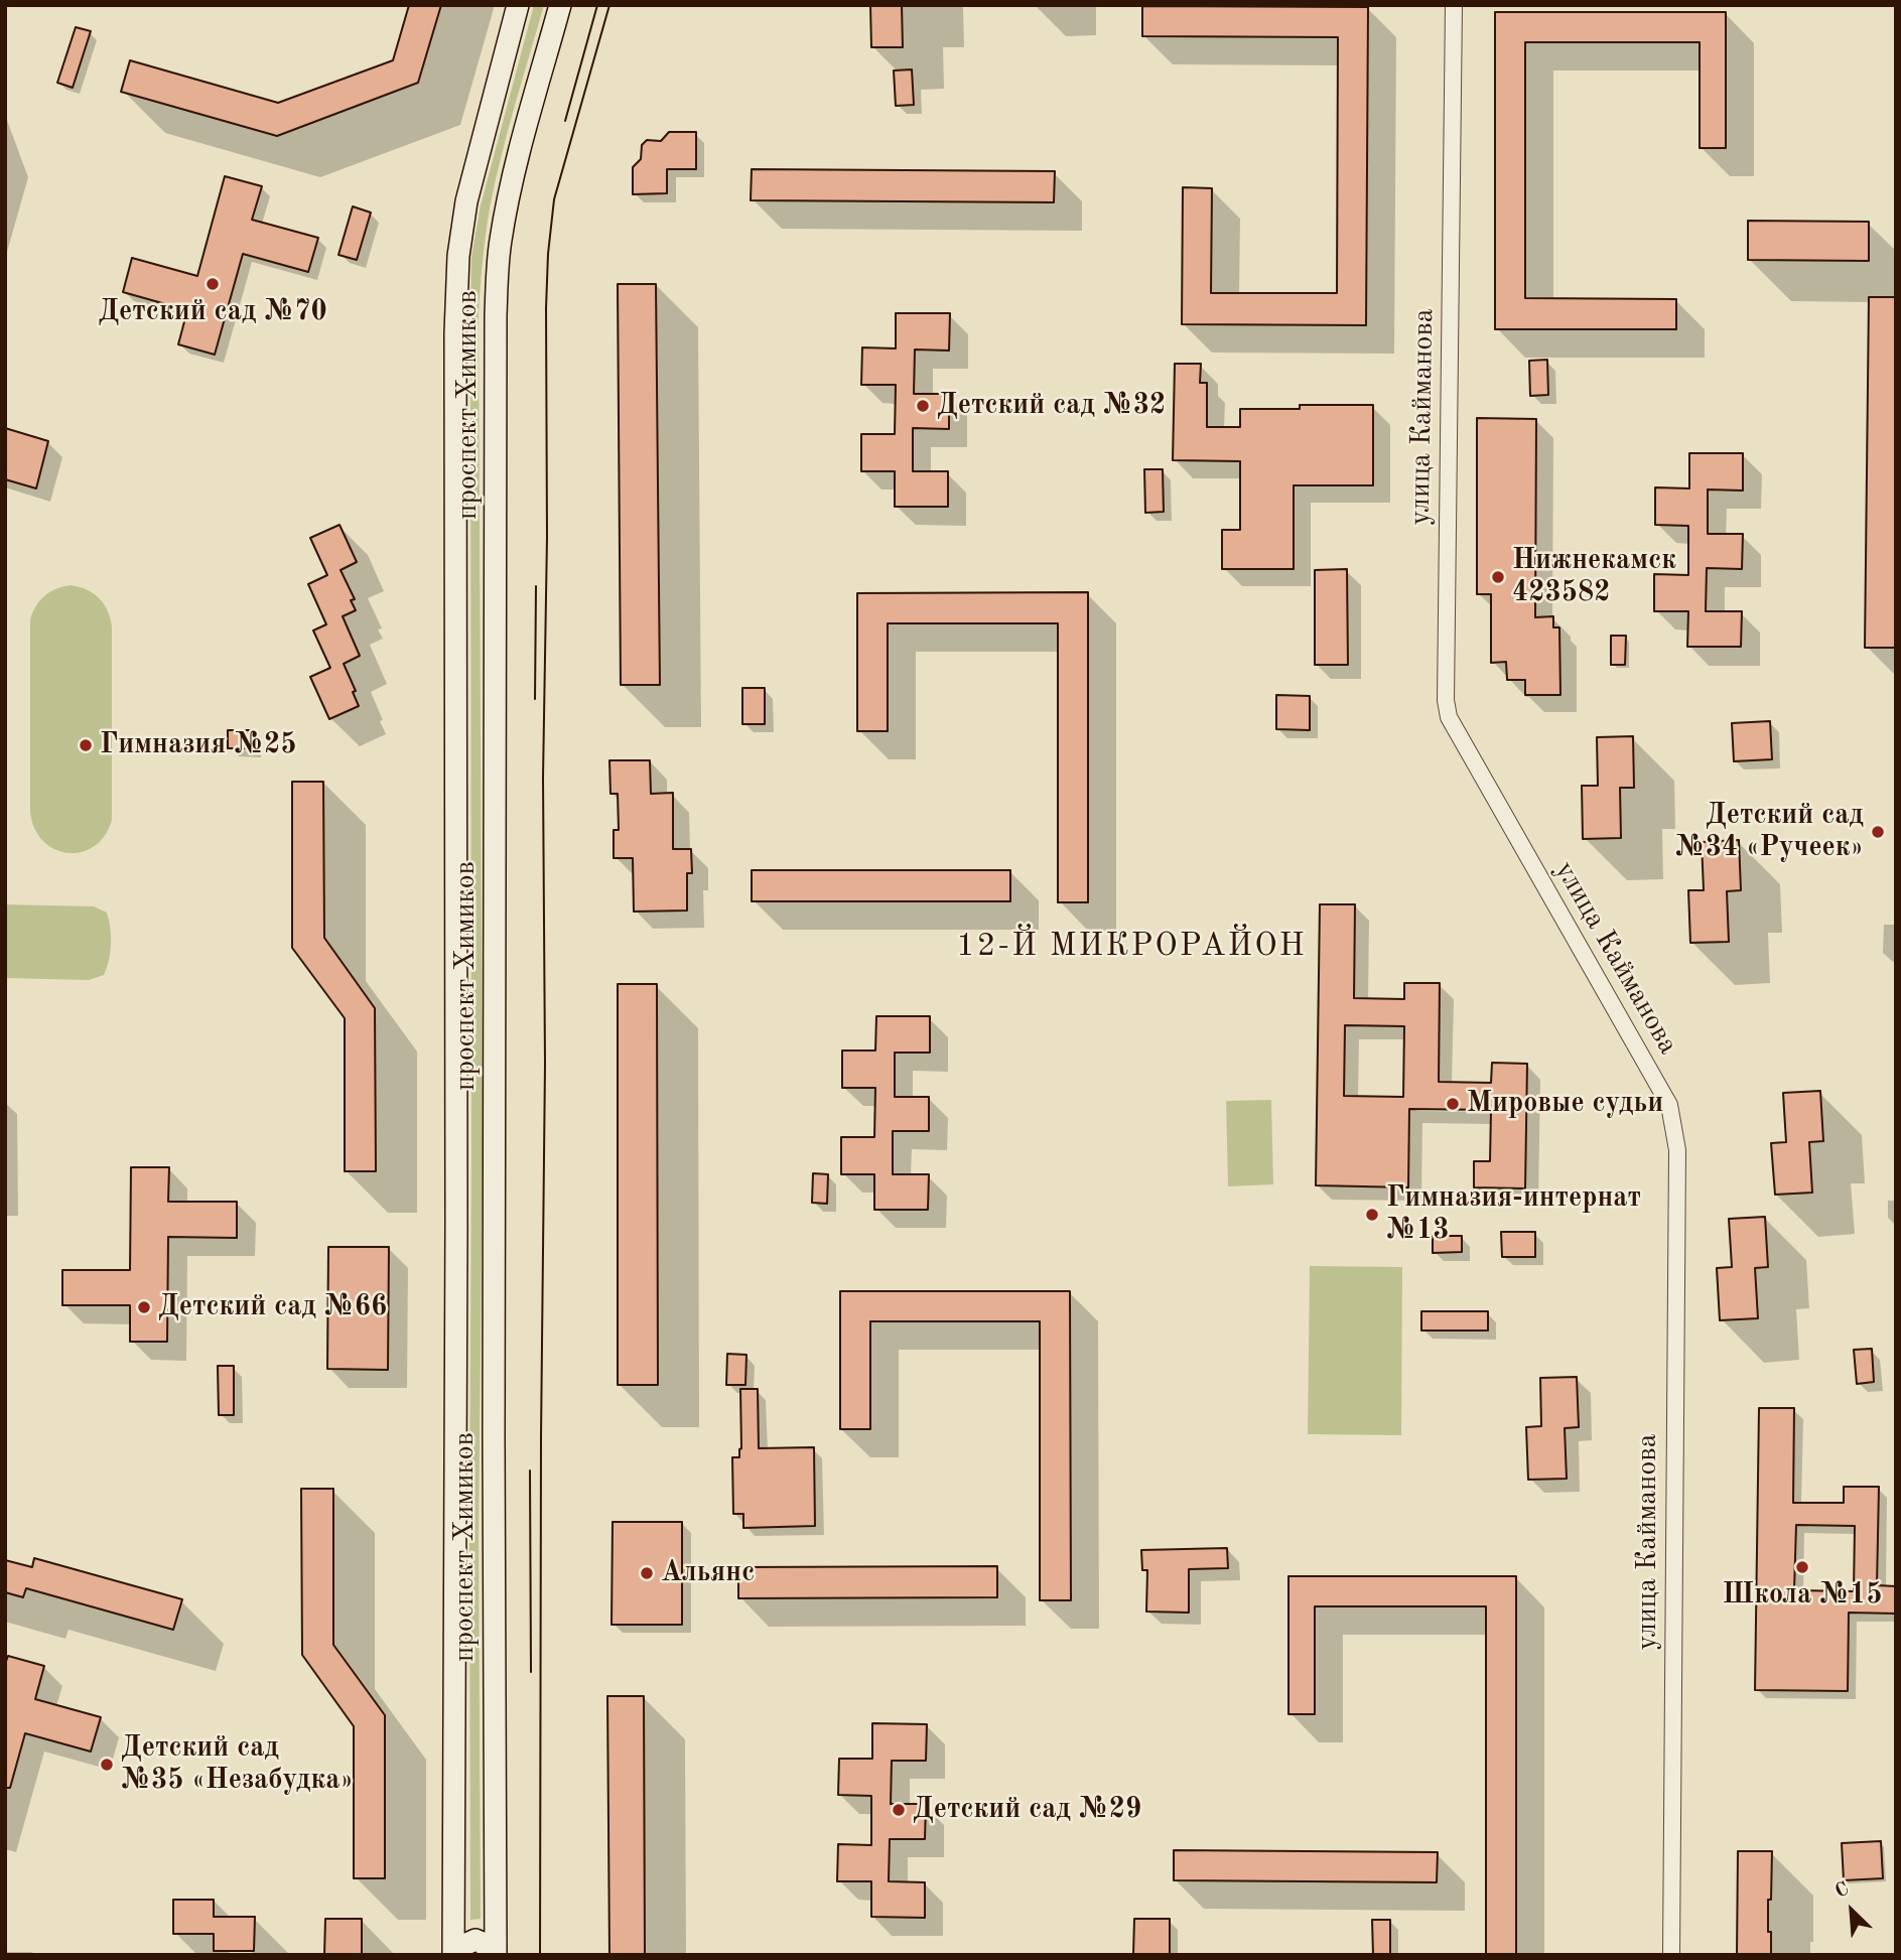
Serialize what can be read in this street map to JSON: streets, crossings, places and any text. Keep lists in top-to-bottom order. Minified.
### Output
{"streets":{"main road":["проспект Химиков"],"street":["улица Кайманова"]},"districts":["12-Й МИКРОРАЙОН"],"places":["Детский сад №70","Детский сад №32","Нижнекамск 423582","Гимназия №25","Детский сад №34 «Ручеек»","Мировые судьи","Гимназия-интернат №13","Детский сад №66","Школа №15","Альянс","Детский сад №35 «Незабудка»","Детский сад №29"],"north":"top left"}
